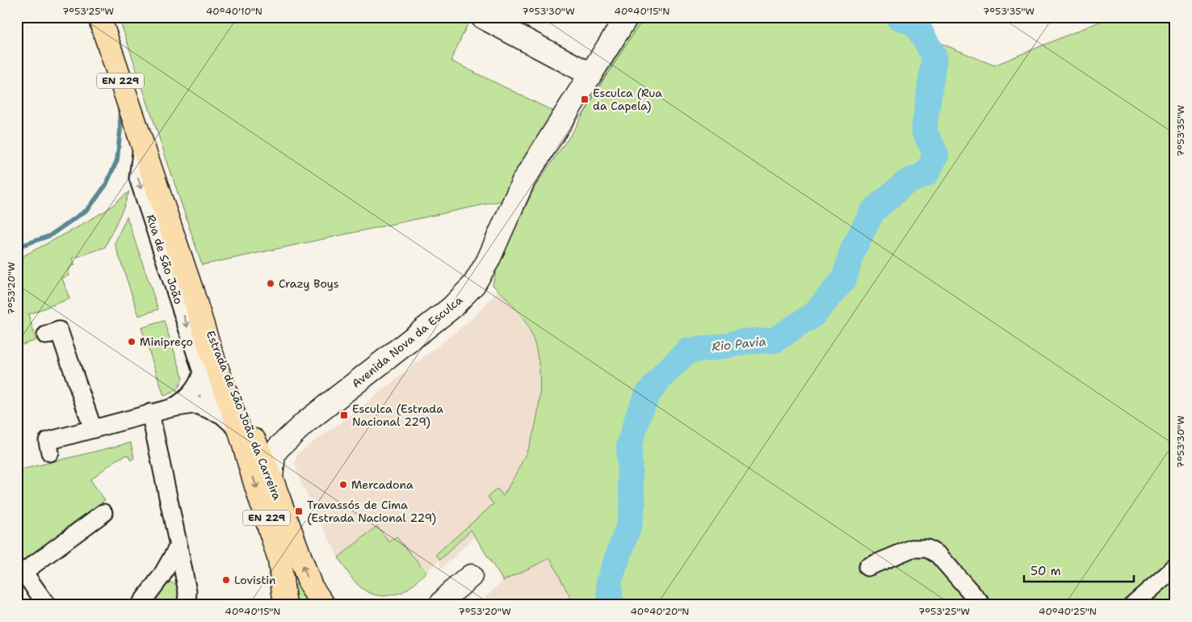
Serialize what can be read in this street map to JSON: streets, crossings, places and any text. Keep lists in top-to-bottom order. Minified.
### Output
{"streets":{"main road":["EN 229","Estrada de São João da Carreira"],"street":["Rua de São João","Avenida Nova da Esculca"]},"crossings":[["Rua de São João","Avenida Nova da Esculca"],["Rua de São João","Estrada de São João da Carreira"],["Avenida Nova da Esculca","Estrada de São João da Carreira"]],"one_way":["Rua de São João"],"water":["Rio Pavia"],"places":{"transit":["Esculca (Rua da Capela)","Esculca (Estrada Nacional 229)","Travassós de Cima (Estrada Nacional 229)"],"other":["Crazy Boys","Minipreço","Mercadona","Lovistin"]},"scale_bar":"50 m","coordinates":["7°53'25\"W","40°40'10\"N","7°53'30\"W","40°40'15\"N","7°53'35\"W","7°53'20\"W","40°40'20\"N","40°40'25\"N"]}
